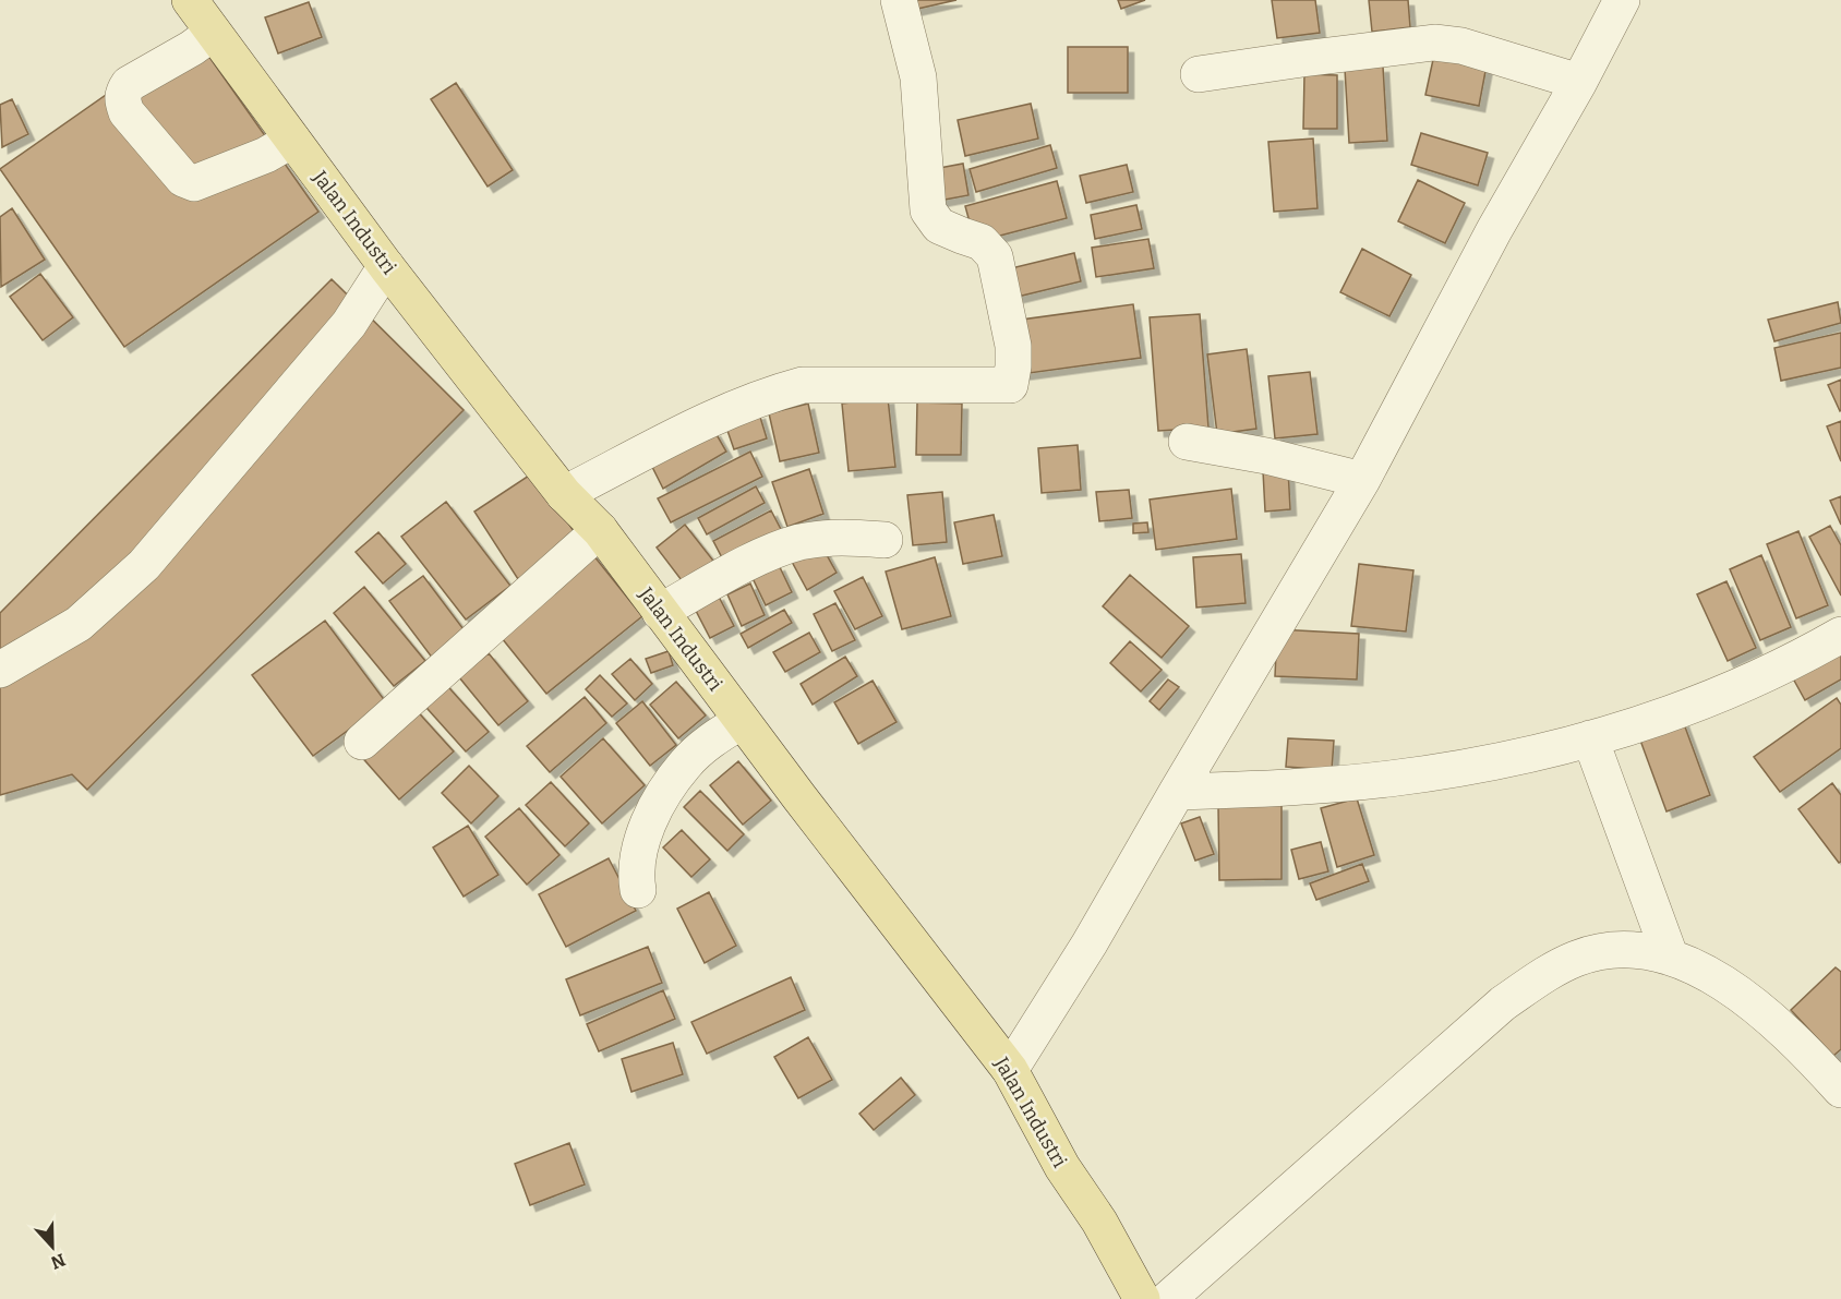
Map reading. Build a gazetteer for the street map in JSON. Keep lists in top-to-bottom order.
{
  "streets": {
    "main road": ["Jalan Industri"]
  },
  "north": "bottom"
}
